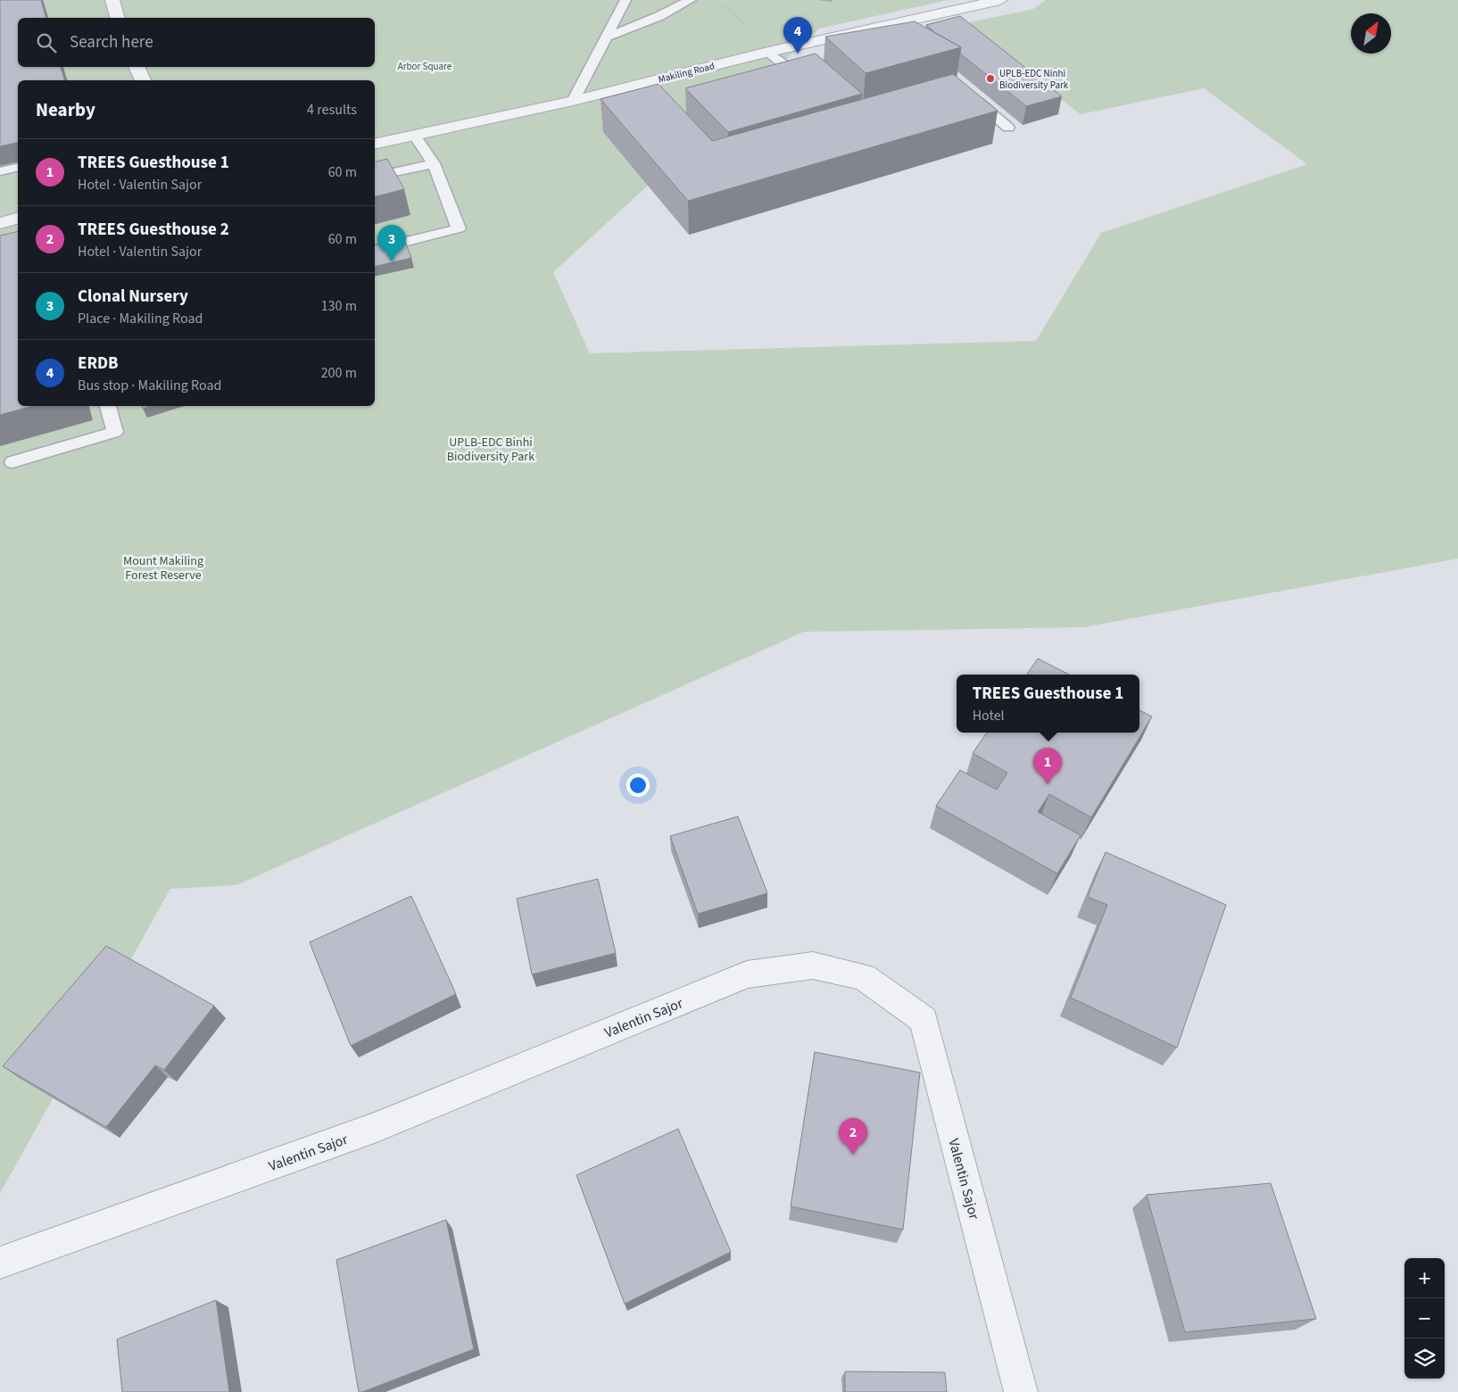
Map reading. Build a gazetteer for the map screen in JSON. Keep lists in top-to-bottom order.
{
  "streets": {
    "street": ["Makiling Road", "Valentin Sajor"]
  },
  "parks": ["Arbor Square", "UPLB-EDC Binhi Biodiversity Park", "Mount Makiling Forest Reserve"],
  "places": ["UPLB-EDC Ninhi Biodiversity Park"],
  "north": "top right",
  "page": {
    "pins": [
      "4",
      "3",
      "1",
      "2"
    ],
    "search": "Search here",
    "heading": ["Nearby", "4 results"],
    "list": [
      {
        "mark": "1",
        "name": "TREES Guesthouse 1",
        "note": "Hotel · Valentin Sajor",
        "value": "60 m"
      },
      {
        "mark": "2",
        "name": "TREES Guesthouse 2",
        "note": "Hotel · Valentin Sajor",
        "value": "60 m"
      },
      {
        "mark": "3",
        "name": "Clonal Nursery",
        "note": "Place · Makiling Road",
        "value": "130 m"
      },
      {
        "mark": "4",
        "name": "ERDB",
        "note": "Bus stop · Makiling Road",
        "value": "200 m"
      }
    ],
    "popup": ["TREES Guesthouse 1", "Hotel"],
    "map_buttons": ["+", "−"]
  }
}
